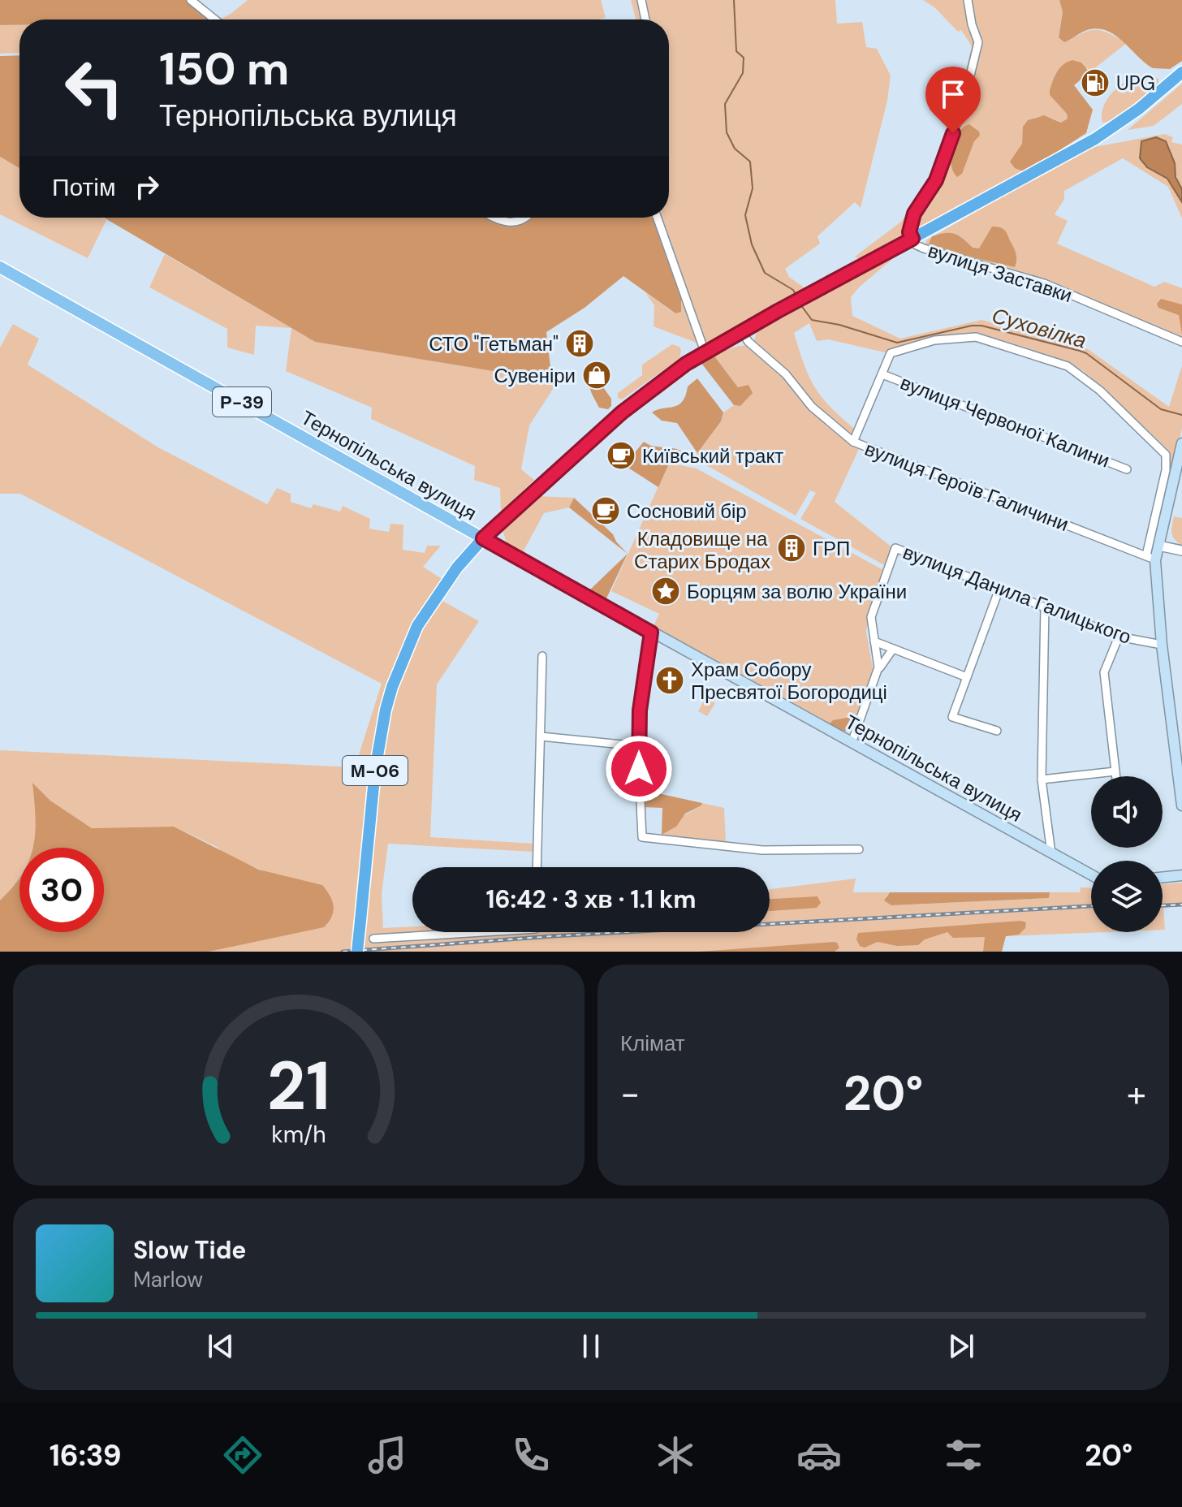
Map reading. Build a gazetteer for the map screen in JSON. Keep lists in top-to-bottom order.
{
  "streets": {
    "highway": ["М-06"],
    "main road": ["Р-39", "Тернопільська вулиця"],
    "street": [
      "вулиця Заставки",
      "вулиця Червоної Калини",
      "вулиця Героїв Галичини",
      "вулиця Данила Галицького"
    ]
  },
  "crossings": [
    ["вулиця Заставки", "М-06"],
    ["Тернопільська вулиця", "М-06"],
    ["вулиця Героїв Галичини", "М-06"]
  ],
  "water": ["Суховілка"],
  "parks": ["Кладовище на Старих Бродах"],
  "places": {
    "fuel station": ["UPG"],
    "building": ["СТО \"Гетьман\"", "ГРП"],
    "shop": ["Сувеніри"],
    "cafe": ["Київський тракт", "Сосновий бір"],
    "place": ["Борцям за волю України"],
    "church": ["Храм Собору Пресвятої Богородиці"]
  },
  "page": {
    "turn": ["150 m", "Тернопільська вулиця"],
    "then": "Потім",
    "limit": "30",
    "trip": "16:42 · 3 хв · 1.1 km",
    "tile": "Клімат",
    "heat": ["−", "20°", "+"],
    "song": ["Slow Tide", "Marlow"],
    "tabs": ["16:39", "20°"],
    "gauge": ["21", "km/h"]
  }
}
